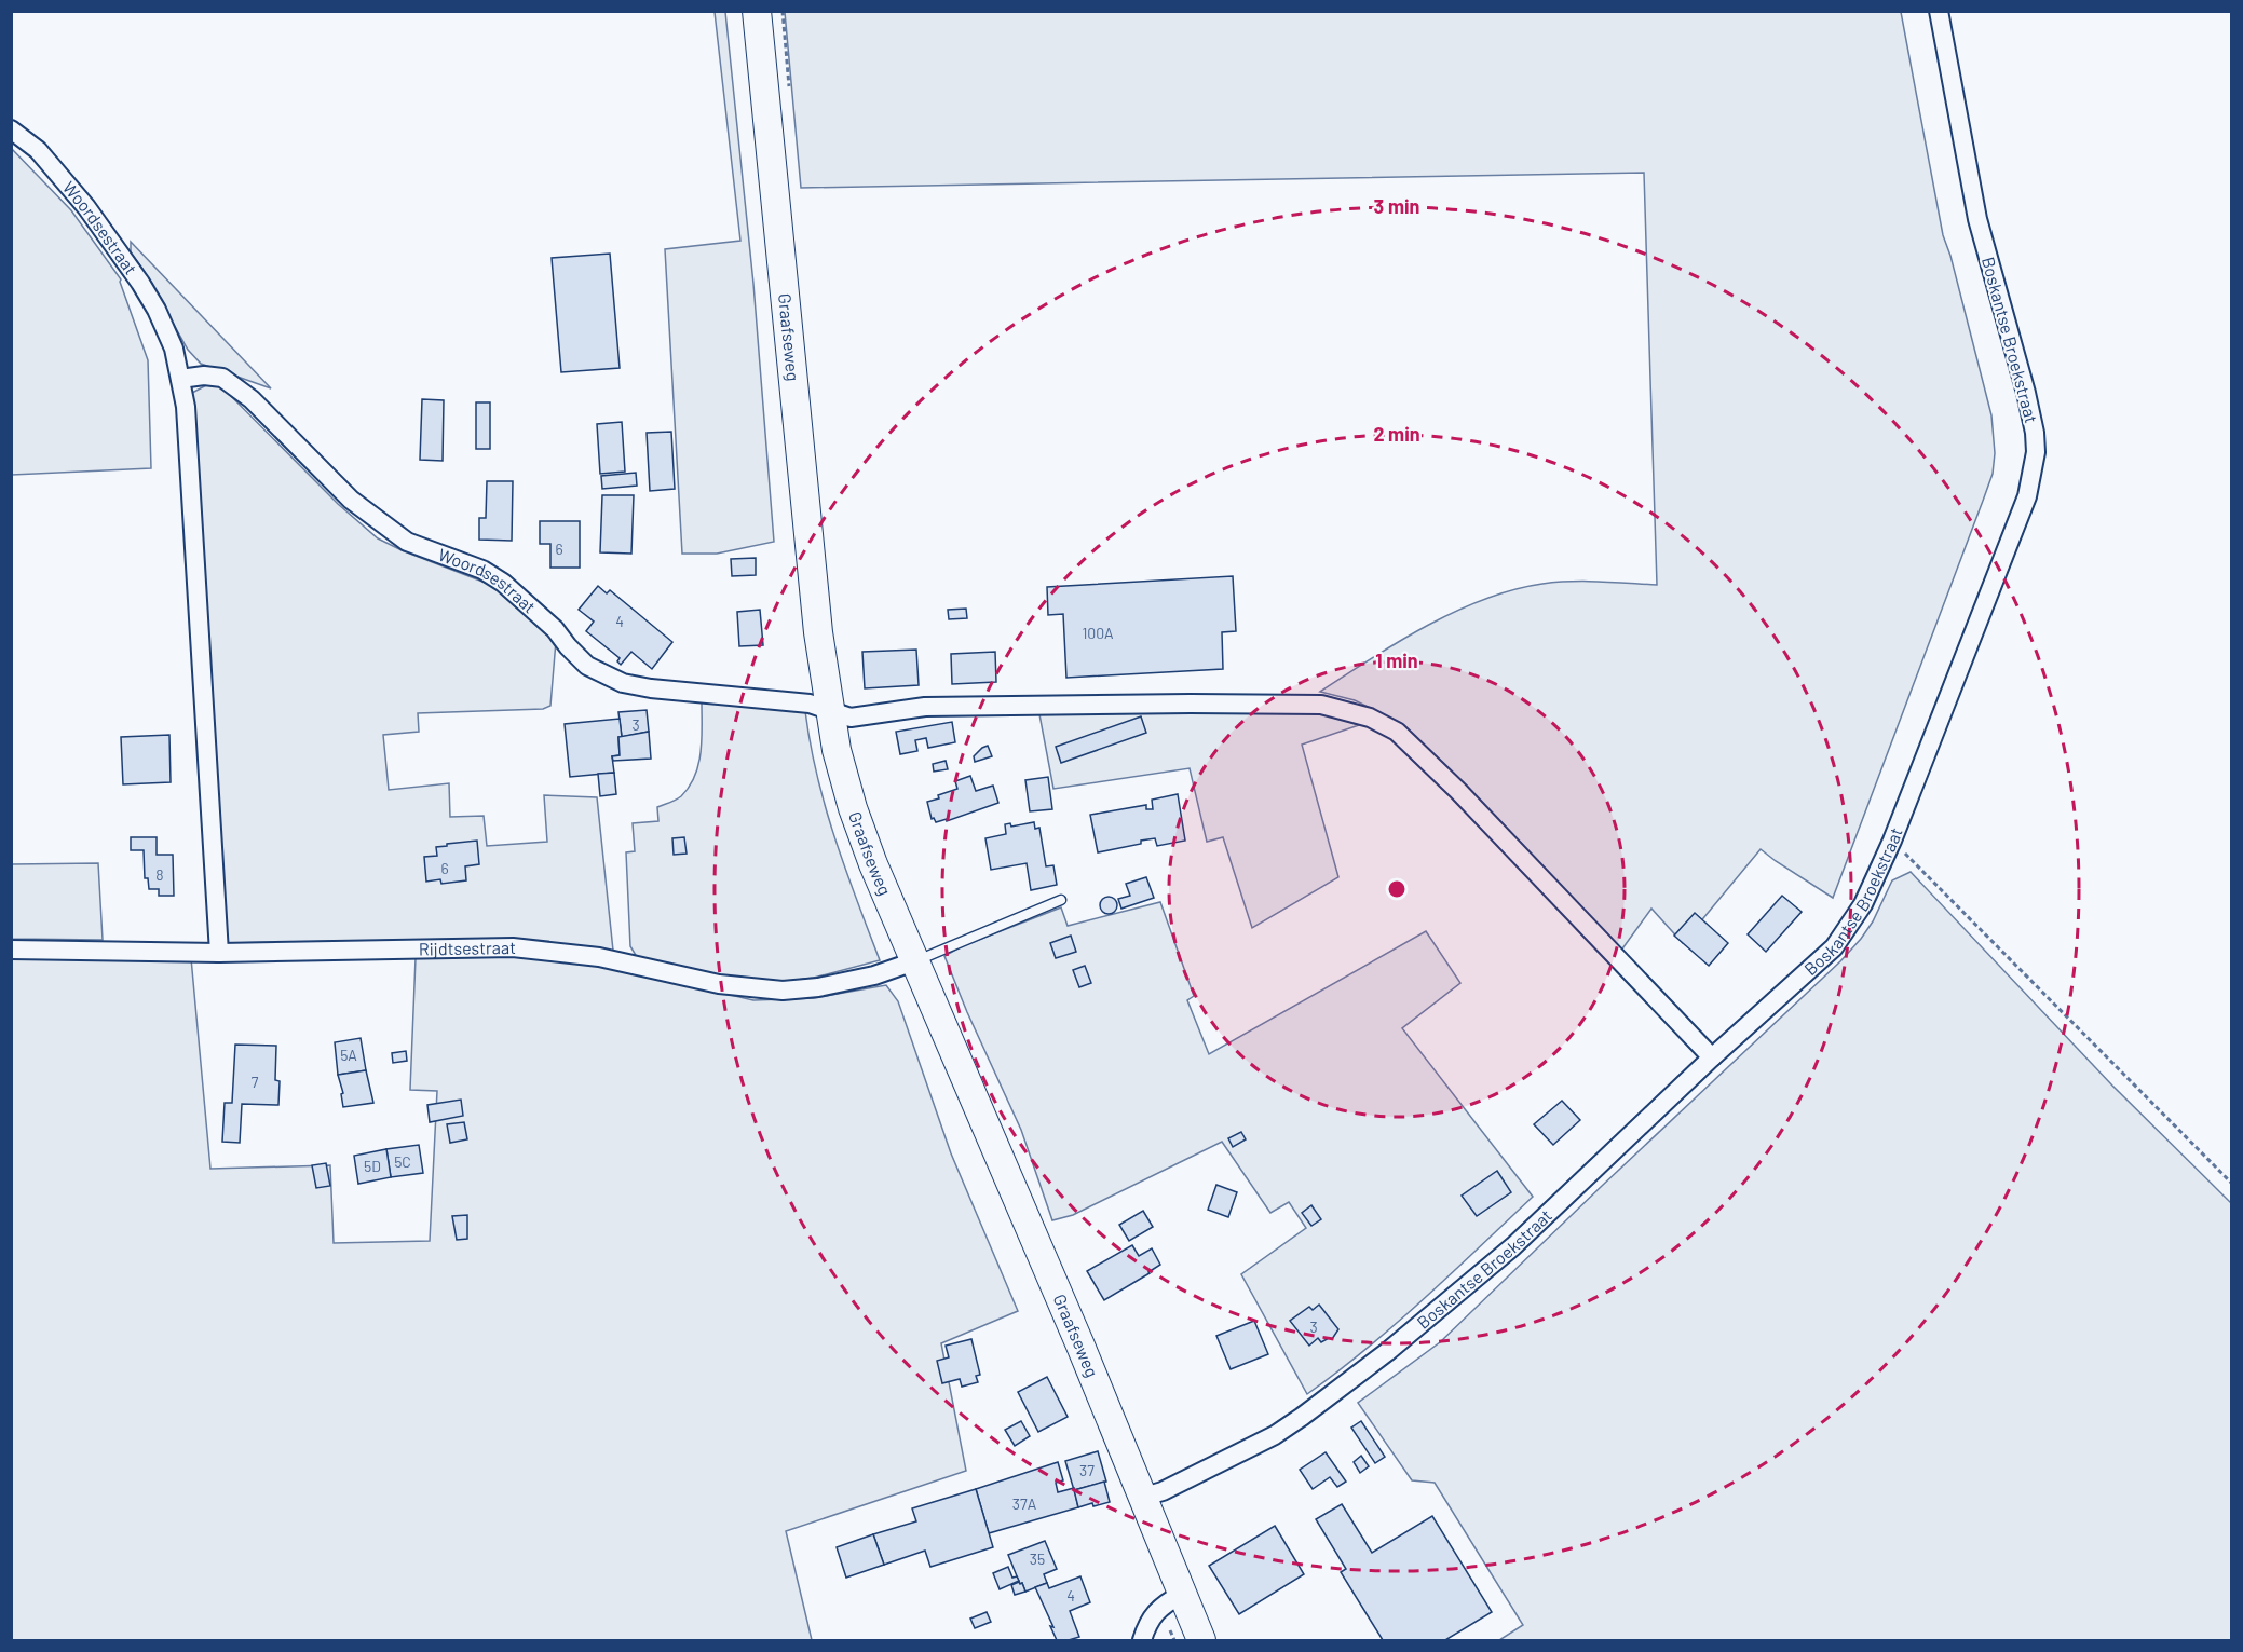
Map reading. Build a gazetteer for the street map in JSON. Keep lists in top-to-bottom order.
{
  "streets": {
    "main road": ["Graafseweg"],
    "street": ["Woordsestraat", "Boskantse Broekstraat", "Rijdtsestraat"]
  },
  "crossings": [
    ["Woordsestraat", "Graafseweg"],
    ["Woordsestraat", "Boskantse Broekstraat"],
    ["Woordsestraat", "Rijdtsestraat"],
    ["Graafseweg", "Boskantse Broekstraat"],
    ["Graafseweg", "Rijdtsestraat"]
  ],
  "house_numbers": [
    "6",
    "4",
    "100A",
    "3",
    "6",
    "8",
    "5A",
    "7",
    "5C",
    "5D",
    "3",
    "37",
    "37A",
    "35",
    "4"
  ],
  "rings": ["3 min", "2 min", "1 min"]
}
